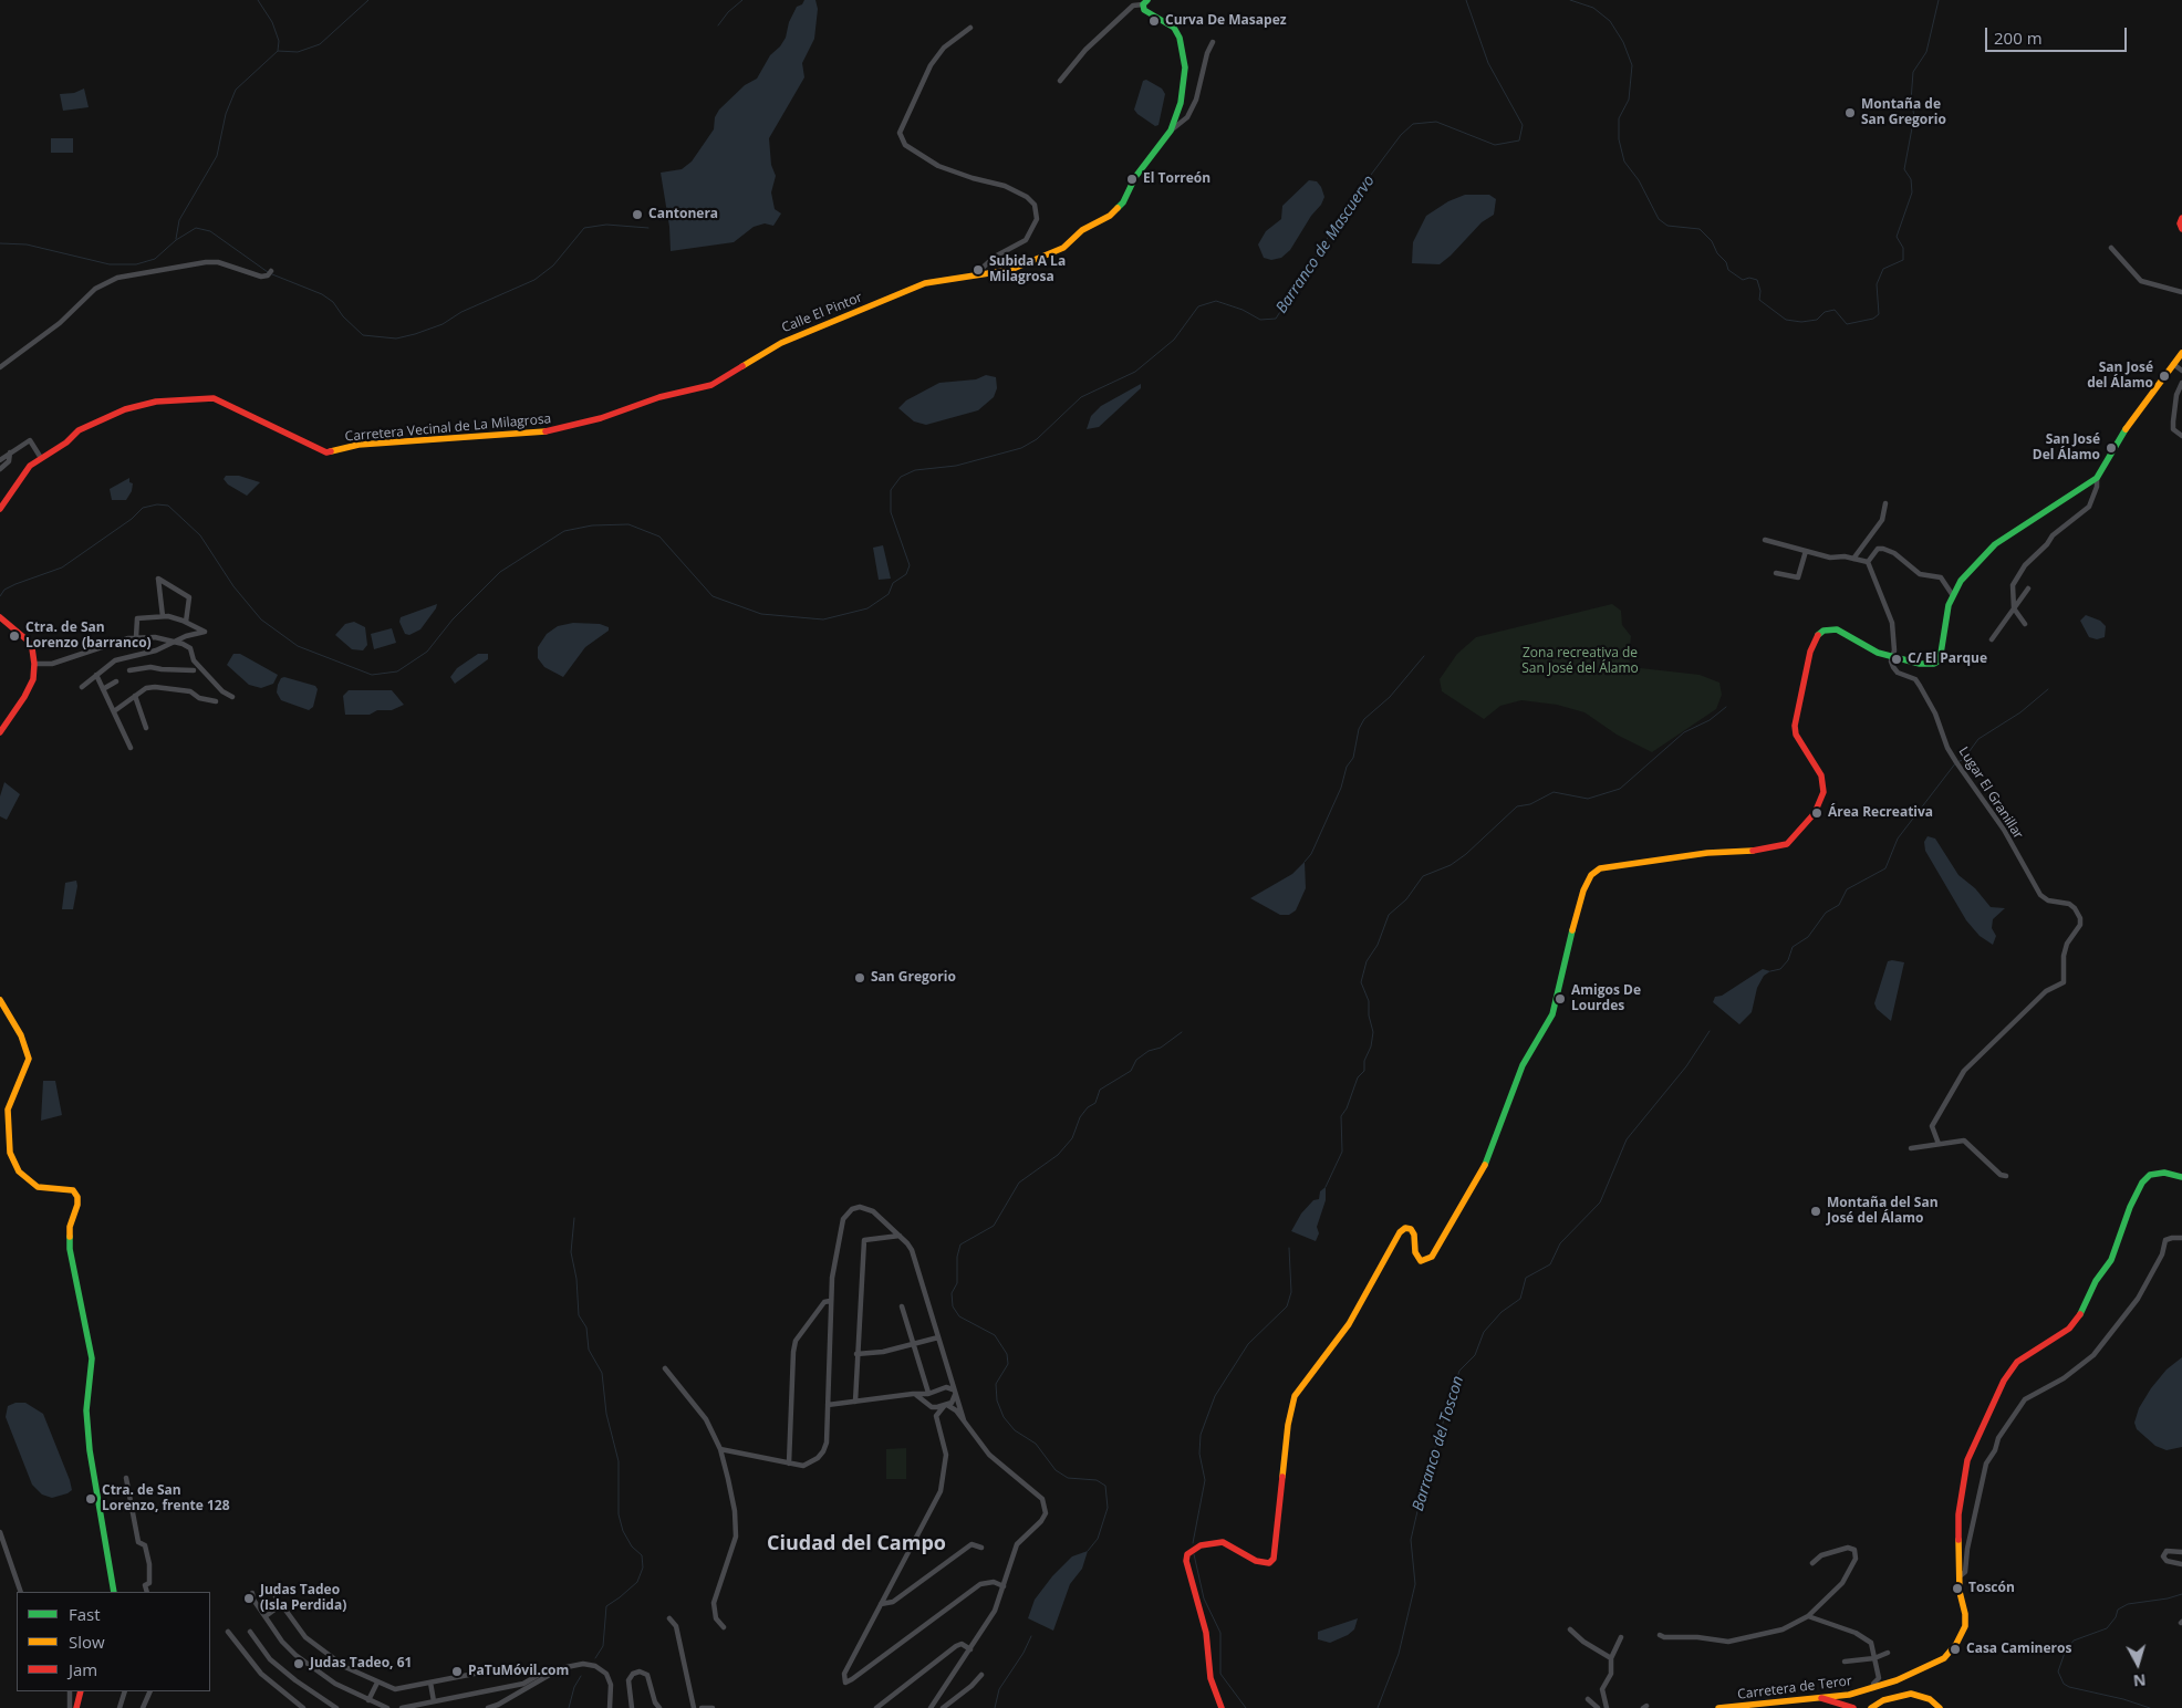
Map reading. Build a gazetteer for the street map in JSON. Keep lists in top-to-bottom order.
{
  "streets": {
    "street": [
      "Calle El Pintor",
      "Carretera Vecinal de La Milagrosa",
      "Lugar El Granillar",
      "Carretera de Teror"
    ]
  },
  "crossings": [
    ["Calle El Pintor", "Carretera Vecinal de La Milagrosa"]
  ],
  "districts": ["Ciudad del Campo"],
  "water": ["Barranco de Mascuervo", "Barranco del Toscon"],
  "parks": ["Zona recreativa de San José del Álamo"],
  "places": [
    "Curva De Masapez",
    "Montaña de San Gregorio",
    "El Torreón",
    "Cantonera",
    "Subida A La Milagrosa",
    "San José del Álamo",
    "San José Del Álamo",
    "Ctra. de San Lorenzo (barranco)",
    "C/ El Parque",
    "Área Recreativa",
    "San Gregorio",
    "Amigos De Lourdes",
    "Montaña del San José del Álamo",
    "Ctra. de San Lorenzo, frente 128",
    "Toscón",
    "Judas Tadeo (Isla Perdida)",
    "Casa Camineros",
    "Judas Tadeo, 61",
    "PaTuMóvil.com"
  ],
  "legend": ["Fast", "Slow", "Jam"],
  "scale_bar": "200 m",
  "north": "bottom"
}
